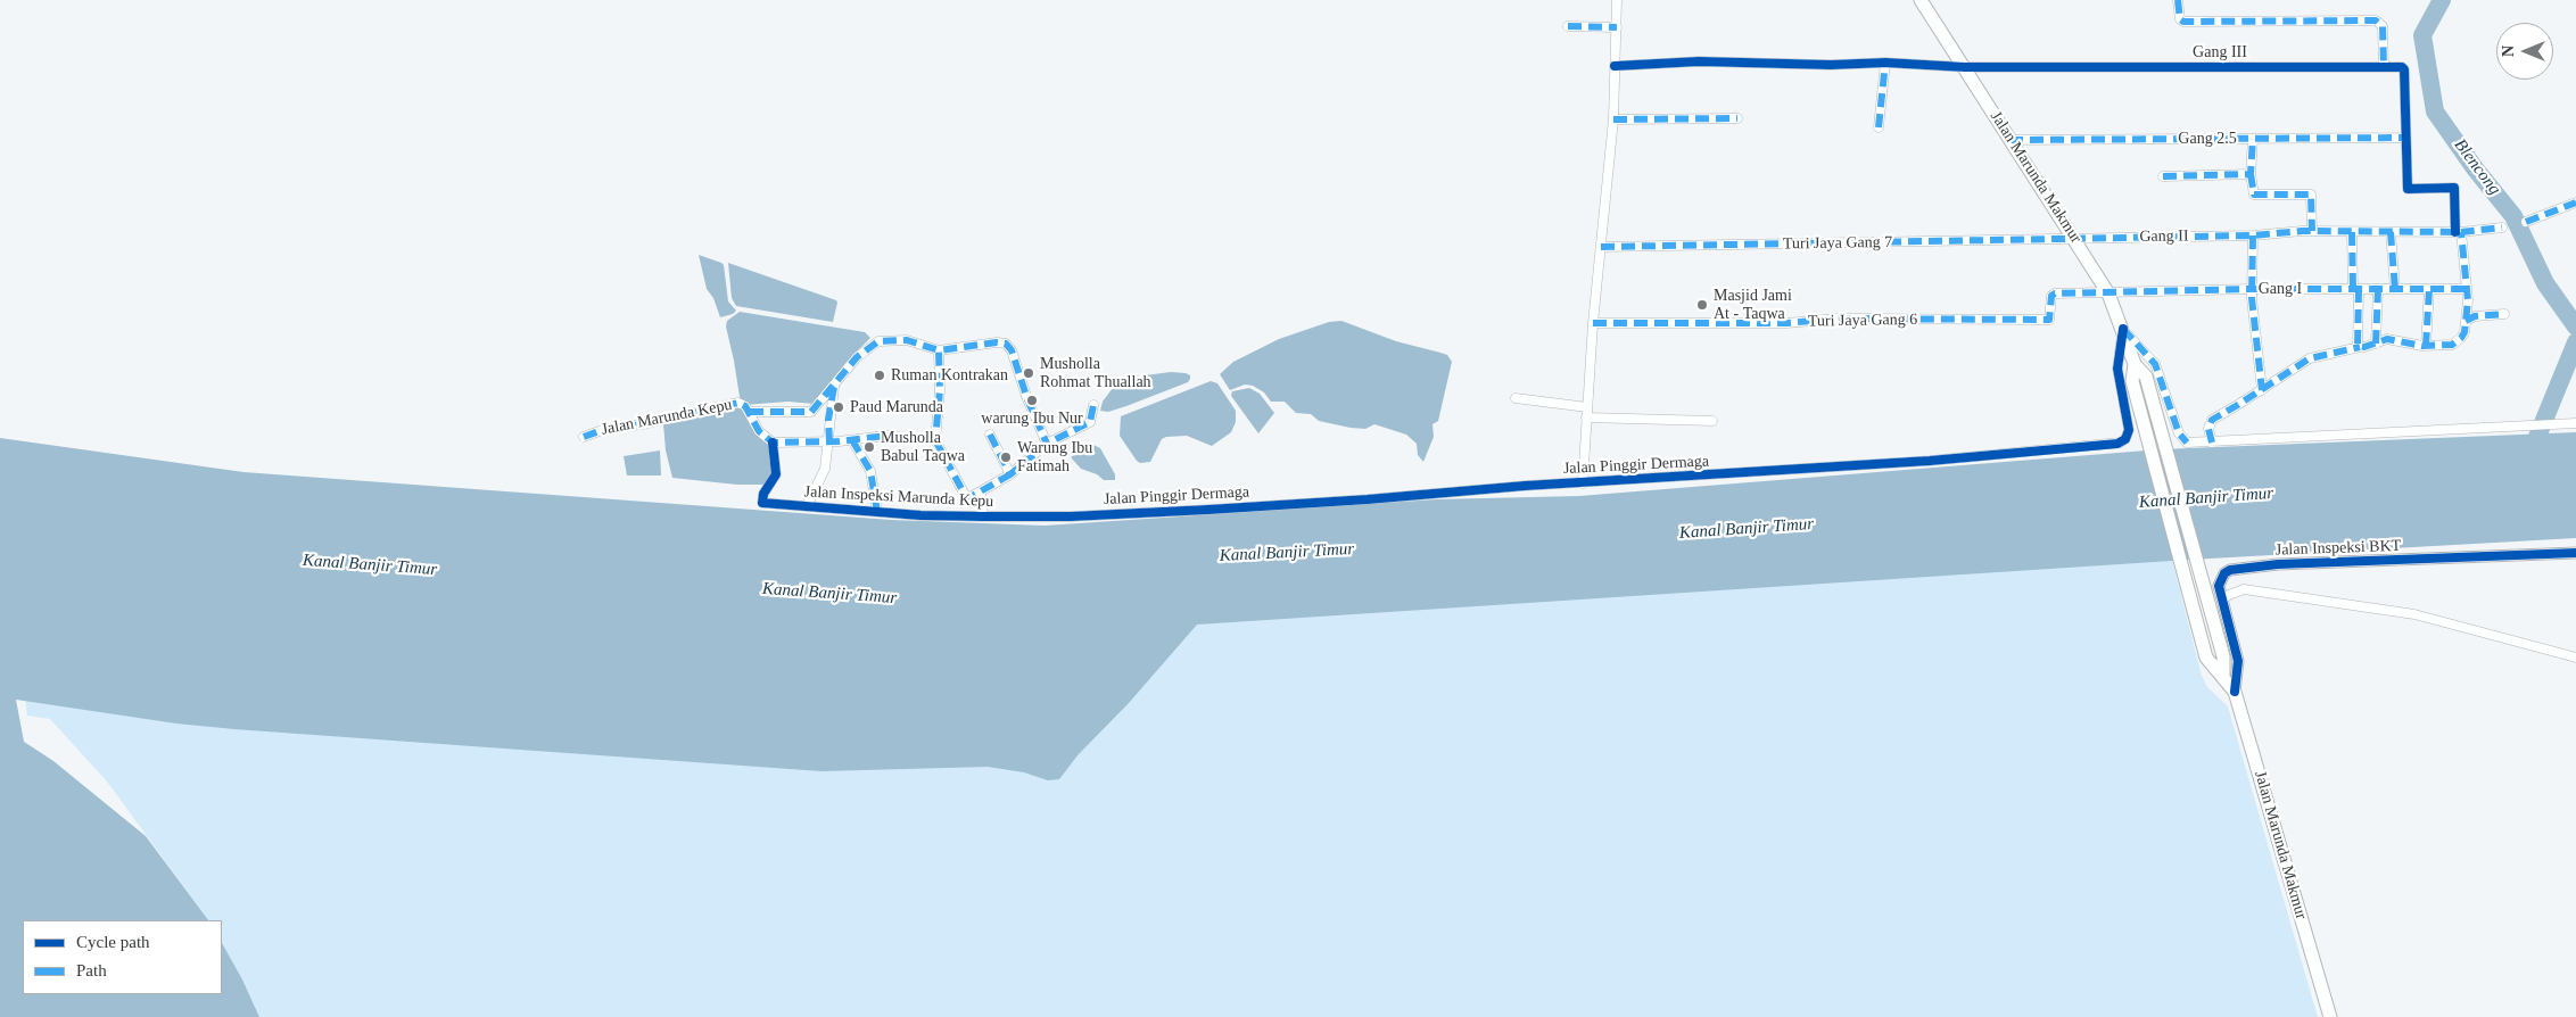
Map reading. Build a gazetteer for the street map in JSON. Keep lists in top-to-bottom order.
{
  "streets": {
    "main road": ["Jalan Marunda Makmur"],
    "street": [
      "Gang III",
      "Gang 2.5",
      "Gang II",
      "Turi Jaya Gang 7",
      "Gang I",
      "Turi Jaya Gang 6",
      "Jalan Marunda Kepu",
      "Jalan Pinggir Dermaga",
      "Jalan Inspeksi Marunda Kepu",
      "Jalan Inspeksi BKT"
    ]
  },
  "crossings": [
    ["Gang III", "Gang 2.5"],
    ["Gang III", "Jalan Marunda Makmur"],
    ["Gang 2.5", "Jalan Marunda Makmur"],
    ["Jalan Marunda Makmur", "Gang II"],
    ["Jalan Marunda Makmur", "Turi Jaya Gang 7"],
    ["Jalan Marunda Makmur", "Gang I"],
    ["Jalan Marunda Makmur", "Turi Jaya Gang 6"],
    ["Jalan Marunda Makmur", "Jalan Pinggir Dermaga"],
    ["Jalan Marunda Makmur", "Jalan Inspeksi BKT"],
    ["Gang II", "Turi Jaya Gang 7"],
    ["Gang I", "Turi Jaya Gang 6"],
    ["Jalan Marunda Kepu", "Jalan Inspeksi Marunda Kepu"],
    ["Jalan Pinggir Dermaga", "Jalan Inspeksi Marunda Kepu"]
  ],
  "water": ["Blencong", "Kanal Banjir Timur"],
  "places": [
    "Masjid Jami At - Taqwa",
    "Musholla Rohmat Thuallah",
    "Ruman Kontrakan",
    "warung Ibu Nur",
    "Paud Marunda",
    "Musholla Babul Taqwa",
    "Warung Ibu Fatimah"
  ],
  "legend": ["Cycle path", "Path"],
  "north": "left"
}
